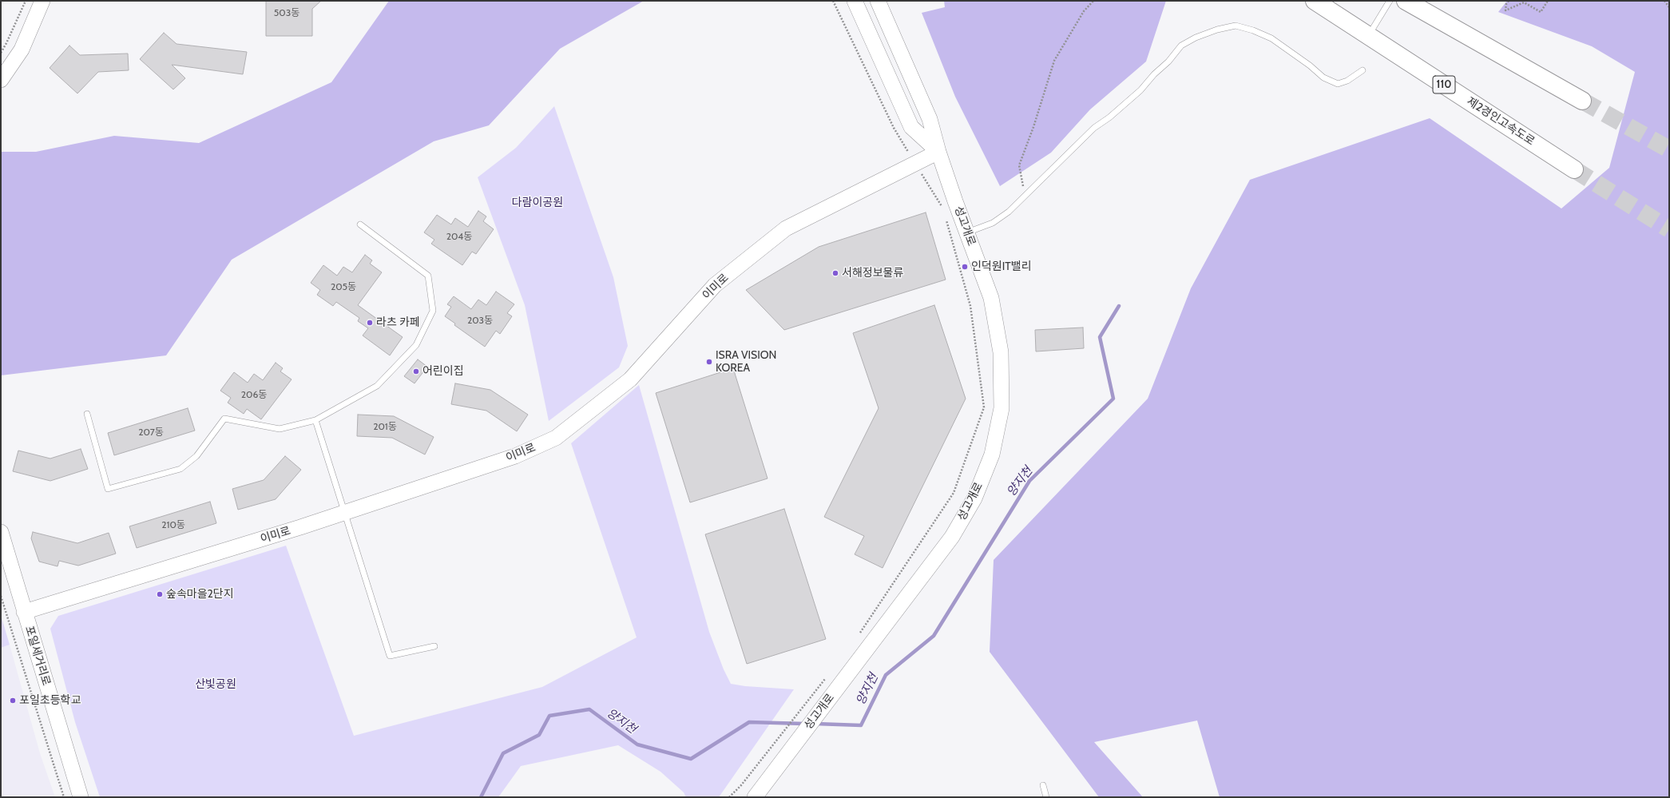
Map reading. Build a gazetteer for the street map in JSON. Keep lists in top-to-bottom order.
{
  "streets": {
    "highway": ["110", "제2경인고속도로"],
    "street": ["성고개로", "이미로", "포일세거리로"]
  },
  "crossings": [
    ["성고개로", "이미로"],
    ["이미로", "포일세거리로"]
  ],
  "water": ["양지천"],
  "parks": ["다람이공원", "산빛공원"],
  "places": [
    "인덕원IT밸리",
    "서해정보물류",
    "라츠 카페",
    "ISRA VISION KOREA",
    "어린이집",
    "숲속마을2단지",
    "포일초등학교"
  ],
  "house_numbers": [
    "503동",
    "204동",
    "205동",
    "203동",
    "206동",
    "201동",
    "207동",
    "210동"
  ]
}
